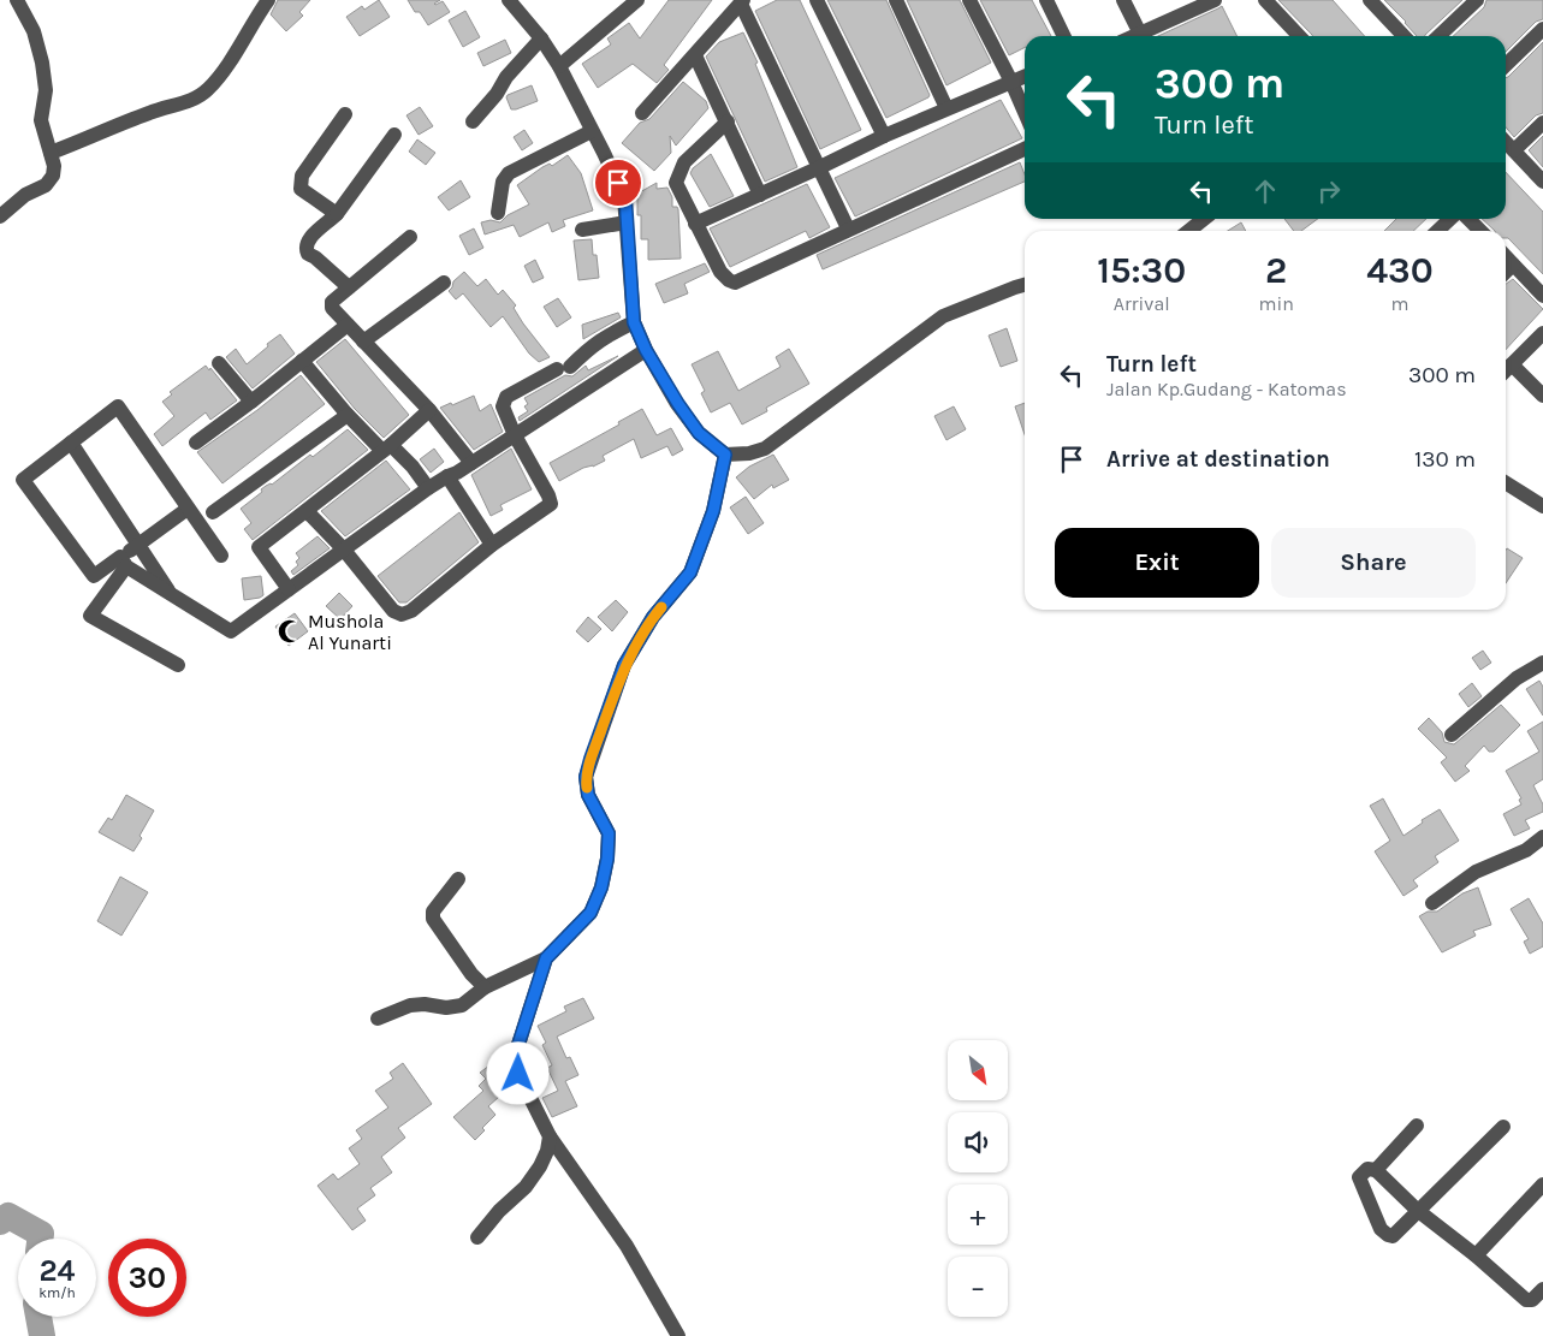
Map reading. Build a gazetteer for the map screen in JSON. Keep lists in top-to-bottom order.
{
  "places": {
    "mosque": ["Mushola Al Yunarti"]
  },
  "north": "bottom right",
  "page": {
    "turn": ["300 m", "Turn left"],
    "eta": [
      "15:30",
      "Arrival",
      "2",
      "min",
      "430",
      "m"
    ],
    "list": [
      {
        "name": "Turn left",
        "note": "Jalan Kp.Gudang - Katomas",
        "value": "300 m"
      },
      {
        "name": "Arrive at destination",
        "value": "130 m"
      }
    ],
    "buttons": ["Exit", "Share"],
    "map_buttons": ["+", "−"],
    "speed": "24 km/h",
    "limit": "30"
  }
}
